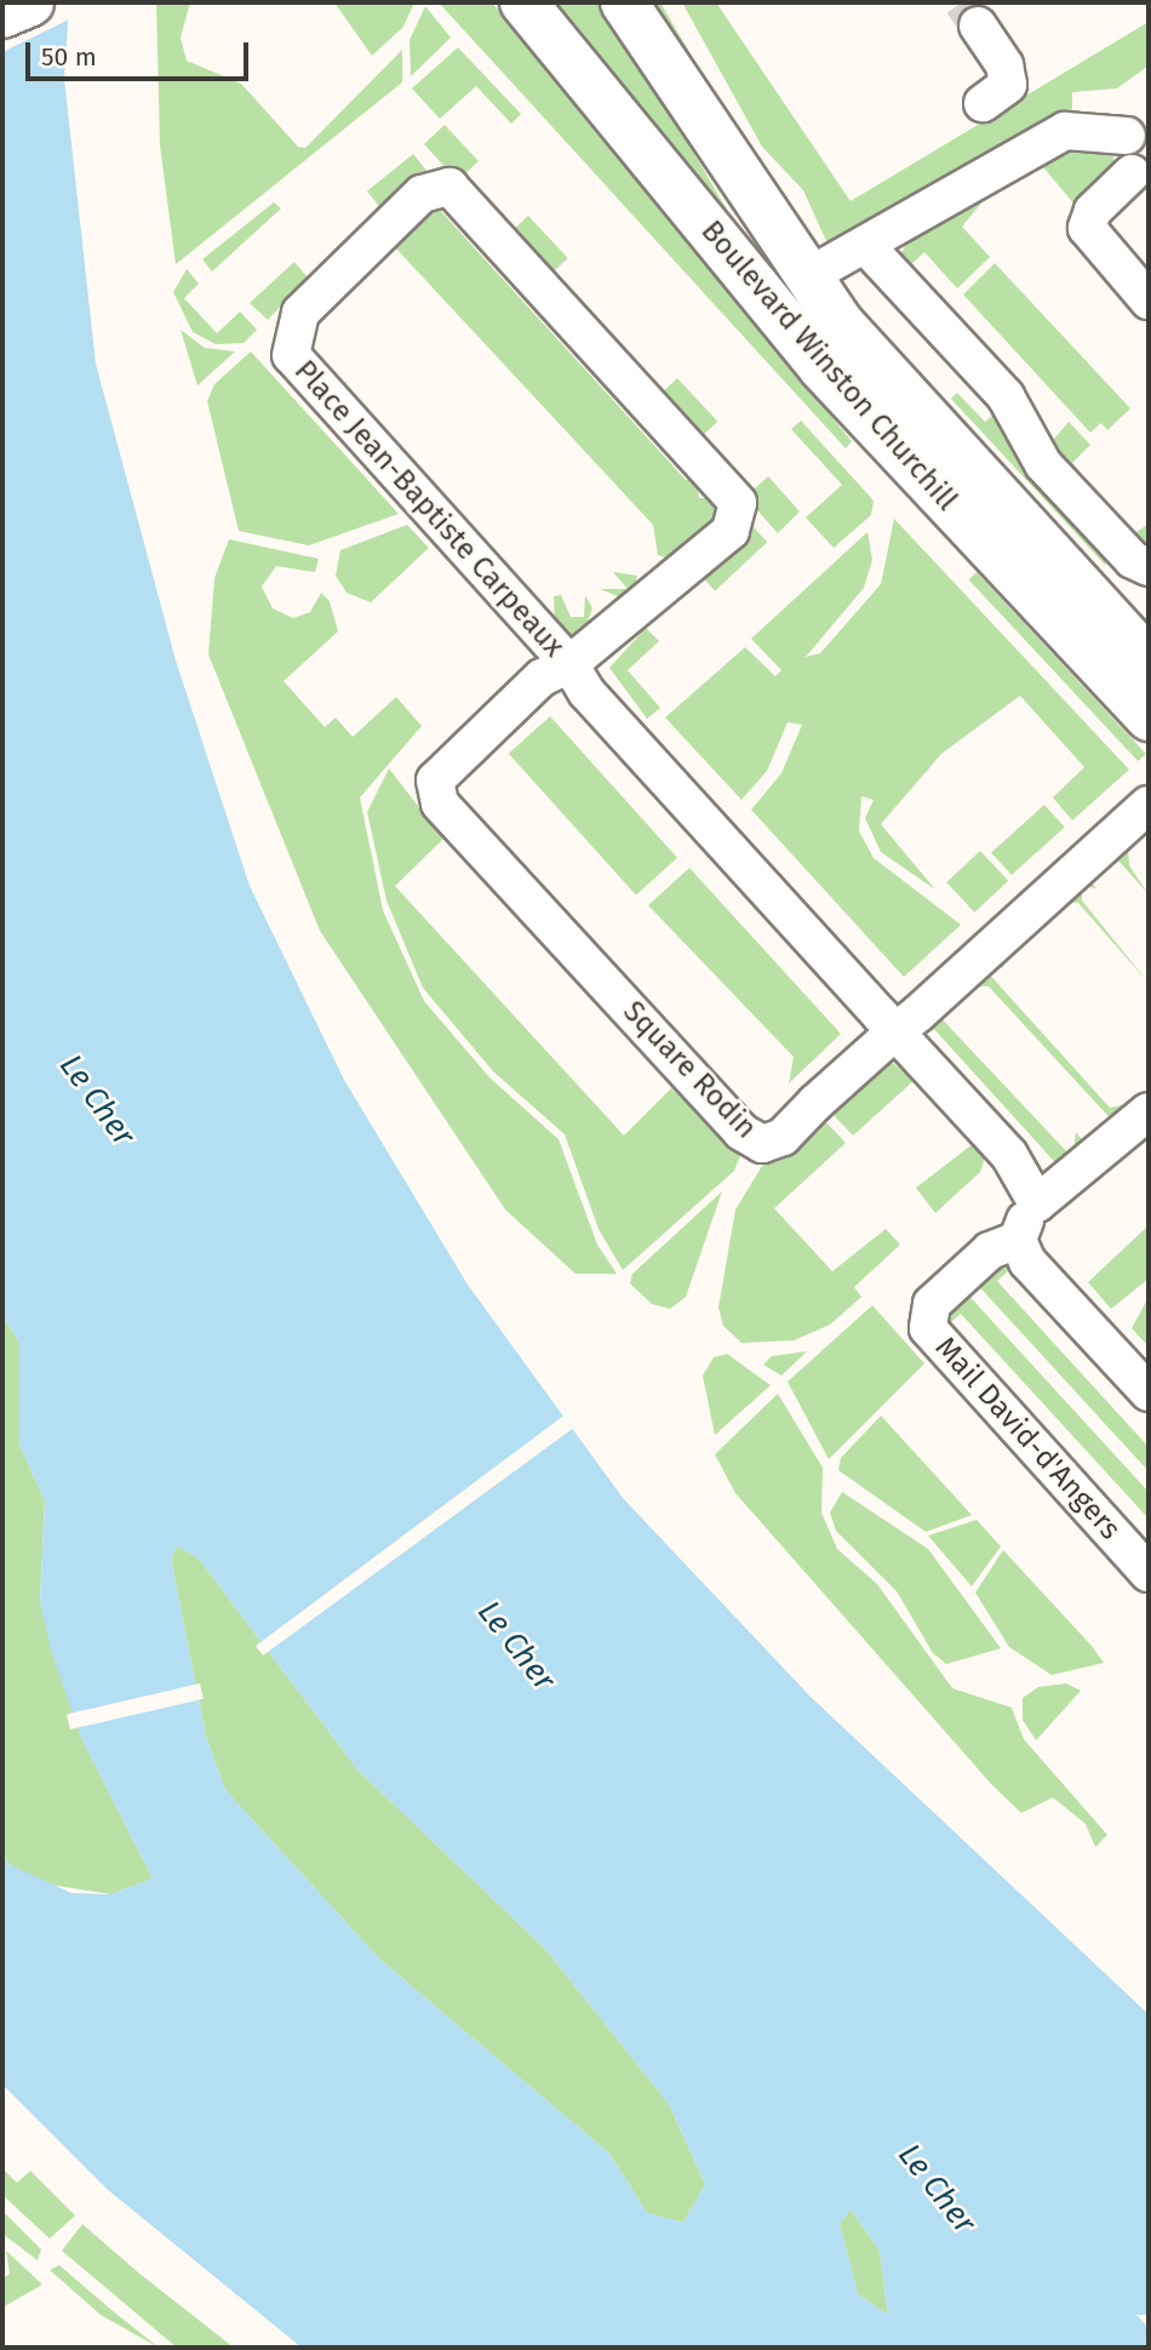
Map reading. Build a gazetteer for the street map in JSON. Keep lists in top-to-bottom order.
{
  "streets": {
    "main road": ["Boulevard Winston Churchill"],
    "street": ["Place Jean-Baptiste Carpeaux", "Square Rodin", "Mail David-d'Angers"]
  },
  "crossings": [
    ["Place Jean-Baptiste Carpeaux", "Square Rodin"]
  ],
  "water": ["Le Cher"],
  "scale_bar": "50 m"
}
